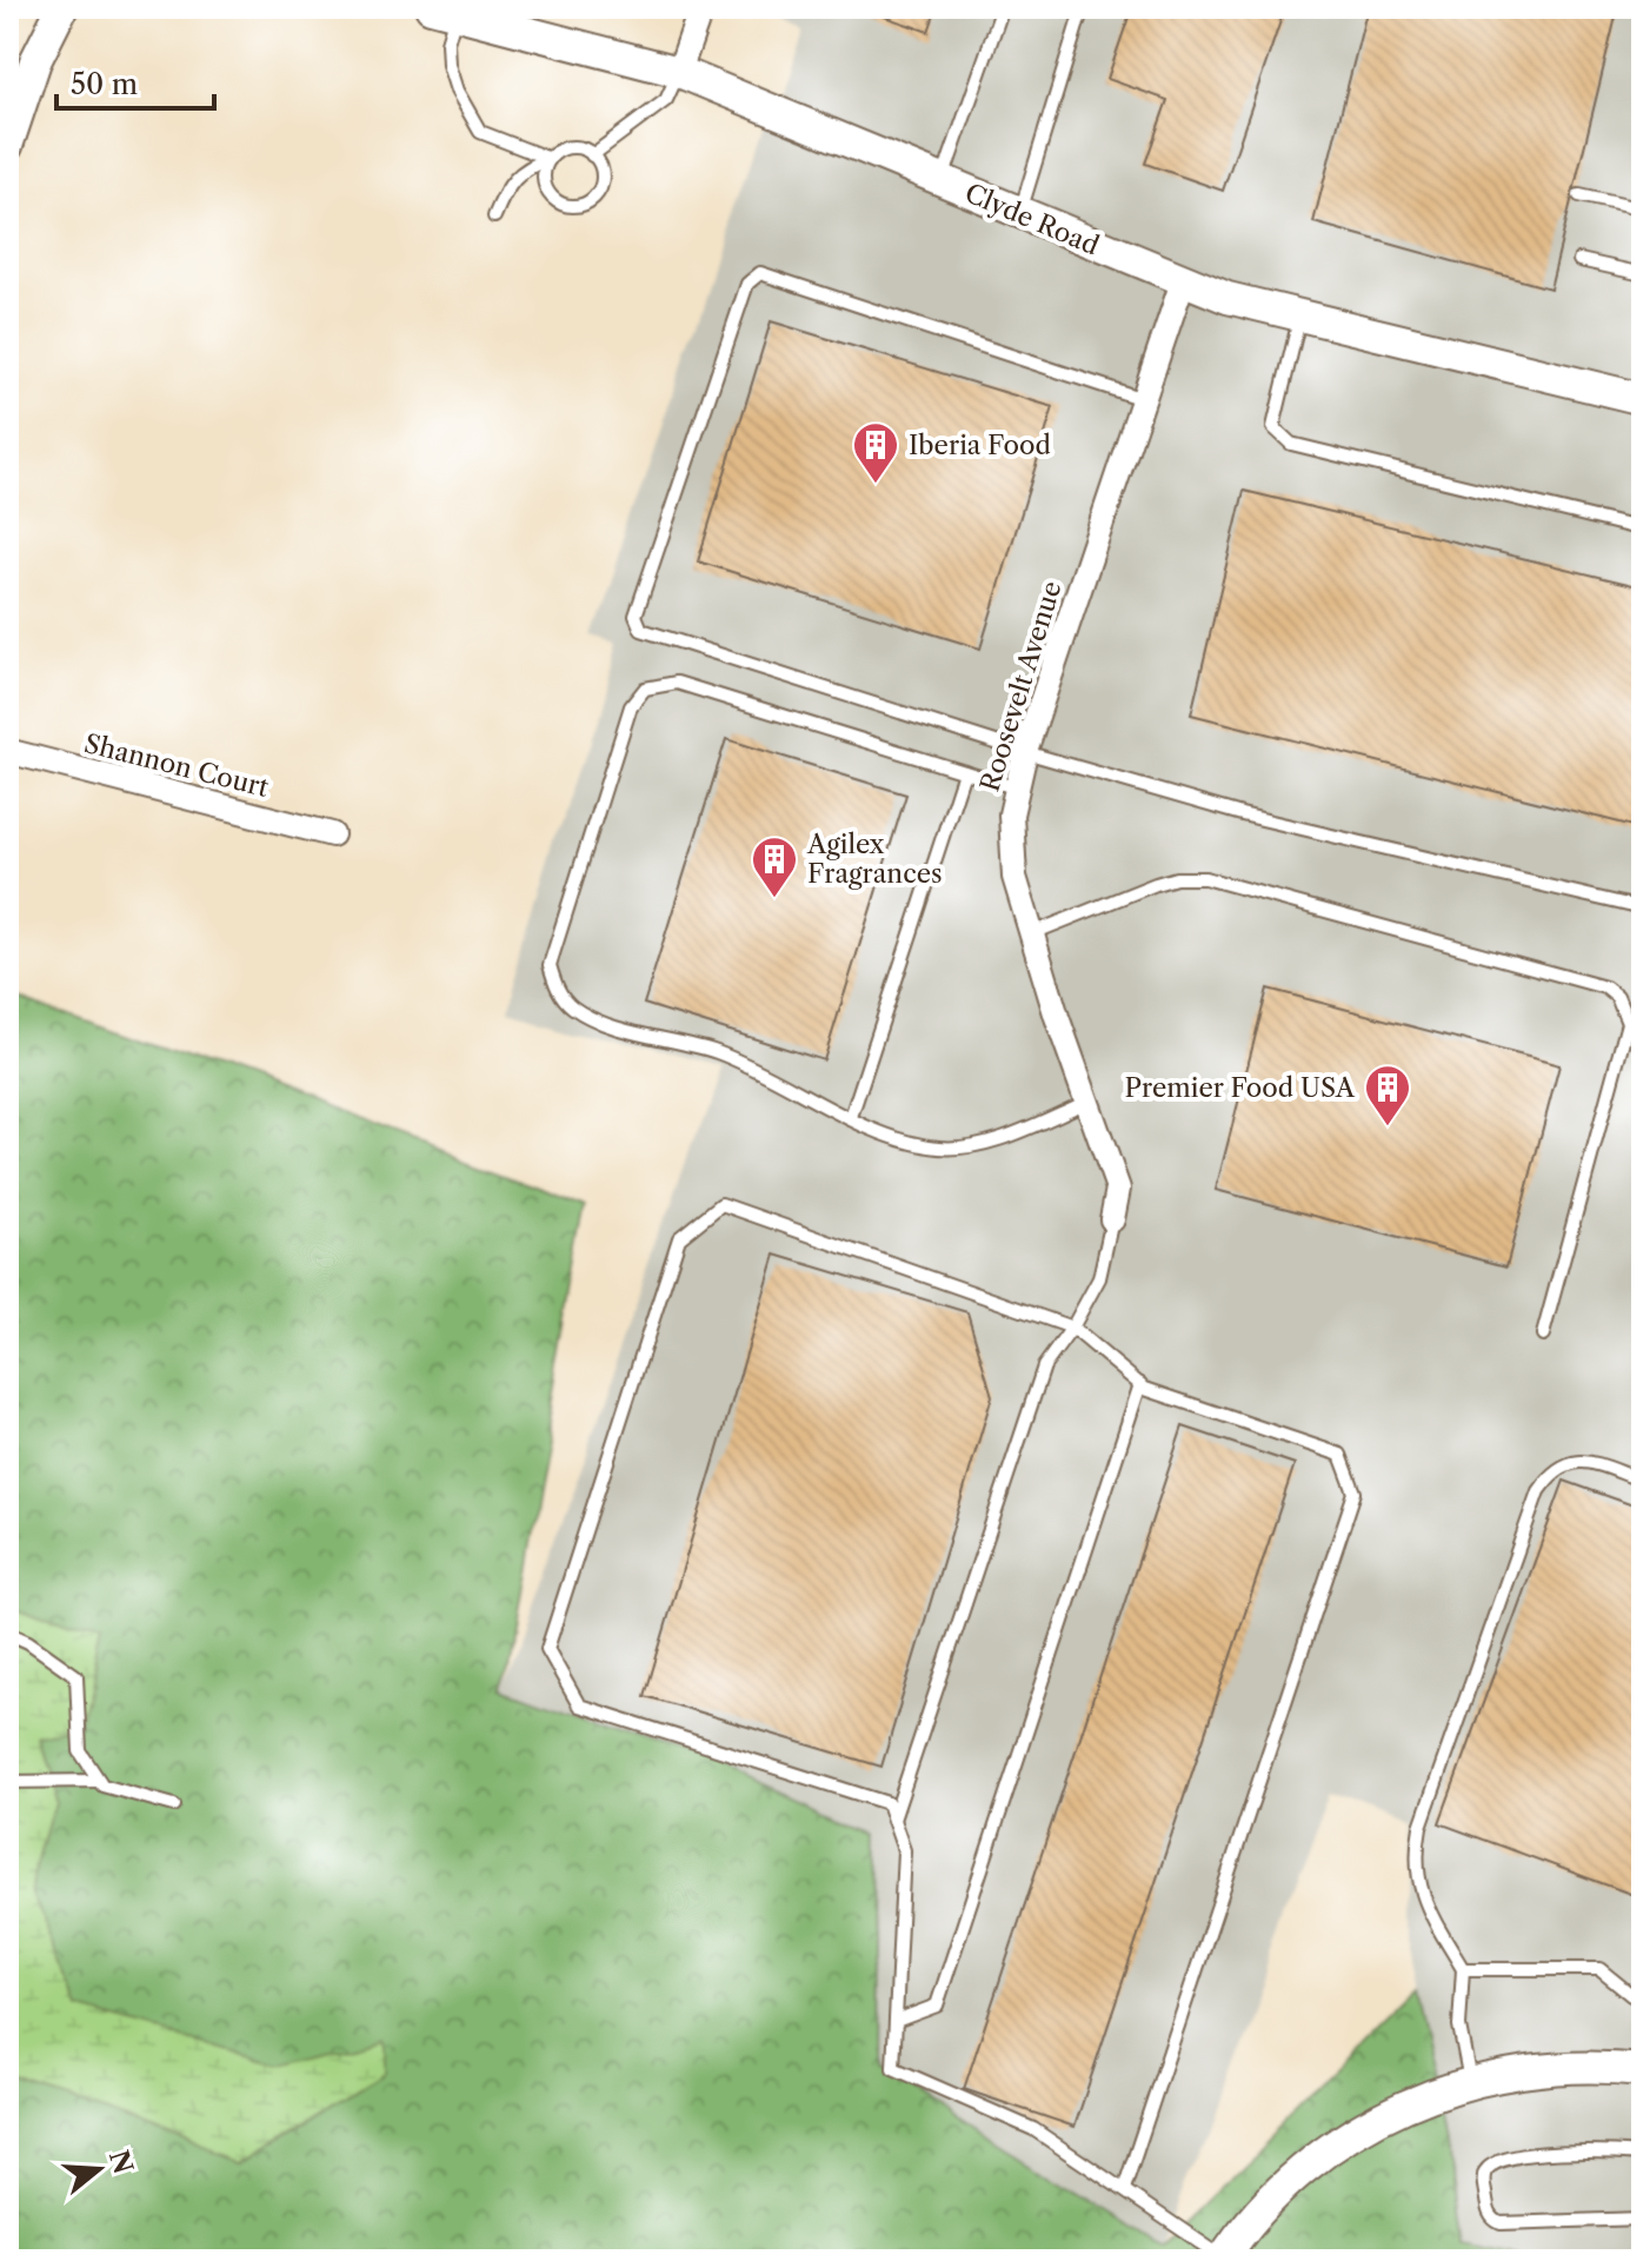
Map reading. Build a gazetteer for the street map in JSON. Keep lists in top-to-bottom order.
{
  "streets": {
    "street": ["Clyde Road", "Roosevelt Avenue", "Shannon Court"]
  },
  "crossings": [
    ["Clyde Road", "Roosevelt Avenue"]
  ],
  "places": {
    "building": ["Iberia Food", "Agilex Fragrances", "Premier Food USA"]
  },
  "scale_bar": "50 m",
  "north": "right"
}
